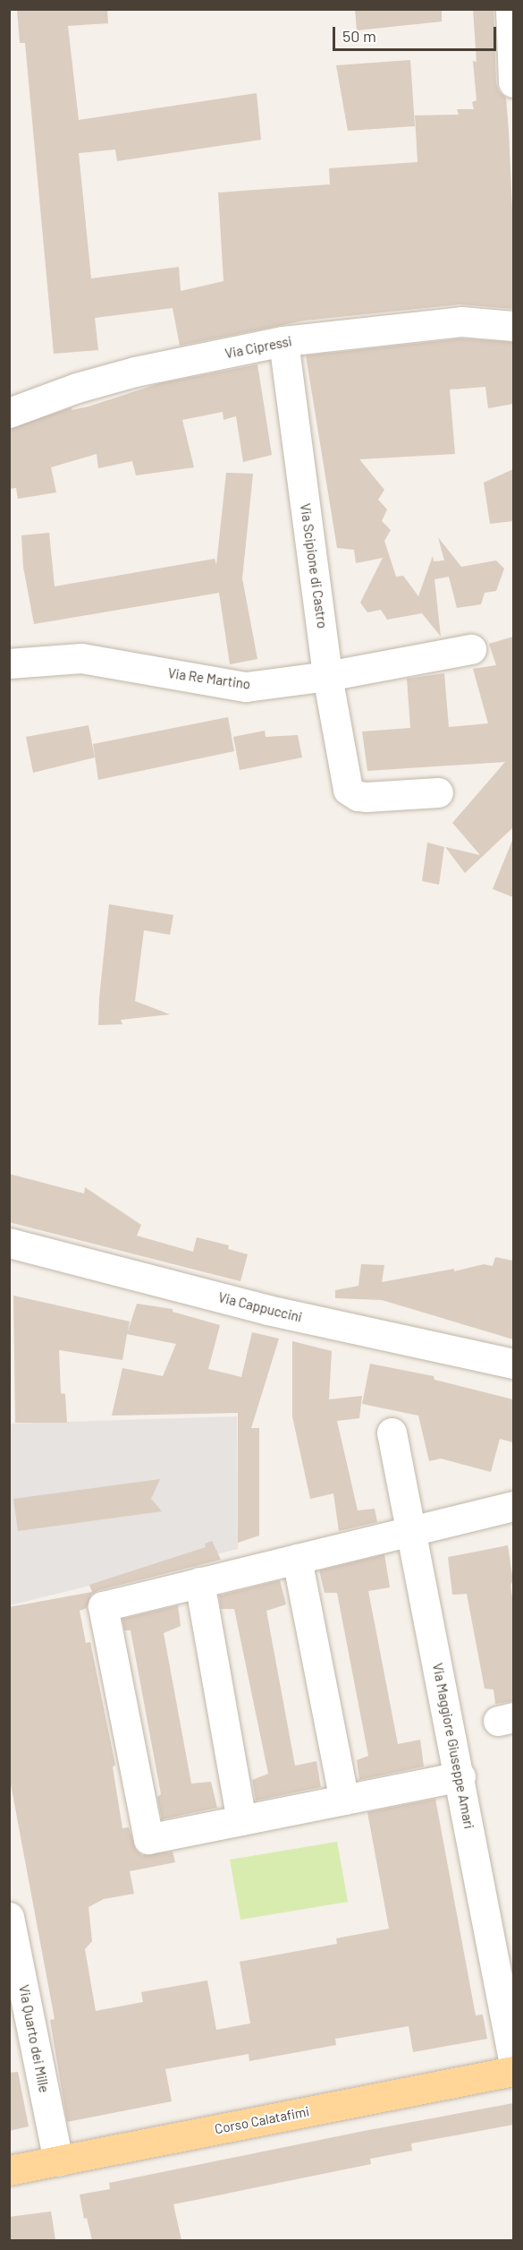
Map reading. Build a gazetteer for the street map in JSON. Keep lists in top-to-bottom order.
{
  "streets": {
    "main road": ["Corso Calatafimi"],
    "street": [
      "Via Cipressi",
      "Via Scipione di Castro",
      "Via Re Martino",
      "Via Cappuccini",
      "Via Maggiore Giuseppe Amari",
      "Via Quarto dei Mille"
    ]
  },
  "crossings": [
    ["Via Cipressi", "Via Scipione di Castro"],
    ["Via Scipione di Castro", "Via Re Martino"],
    ["Via Quarto dei Mille", "Corso Calatafimi"]
  ],
  "scale_bar": "50 m"
}
